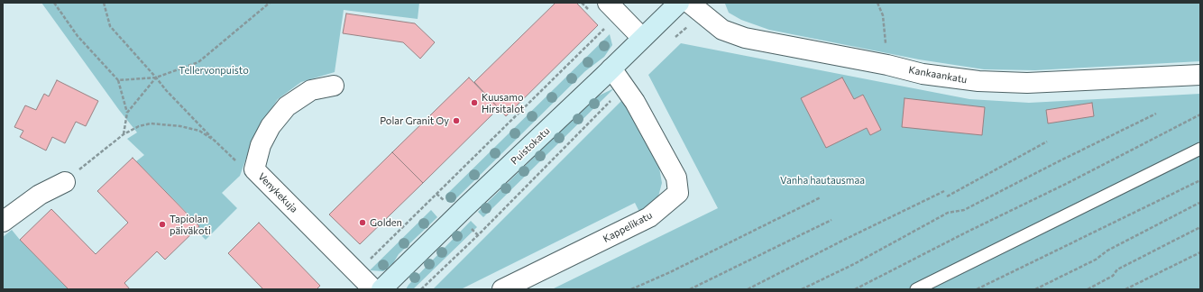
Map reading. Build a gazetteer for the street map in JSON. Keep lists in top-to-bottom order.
{
  "streets": {
    "main road": ["Puistokatu"],
    "street": ["Kankaankatu", "Venykekuja", "Kappelikatu"]
  },
  "crossings": [
    ["Puistokatu", "Kappelikatu"]
  ],
  "parks": ["Tellervonpuisto", "Vanha hautausmaa"],
  "places": [
    "Kuusamo Hirsitalot",
    "Polar Granit Oy",
    "Golden",
    "Tapiolan päiväkoti"
  ]
}
